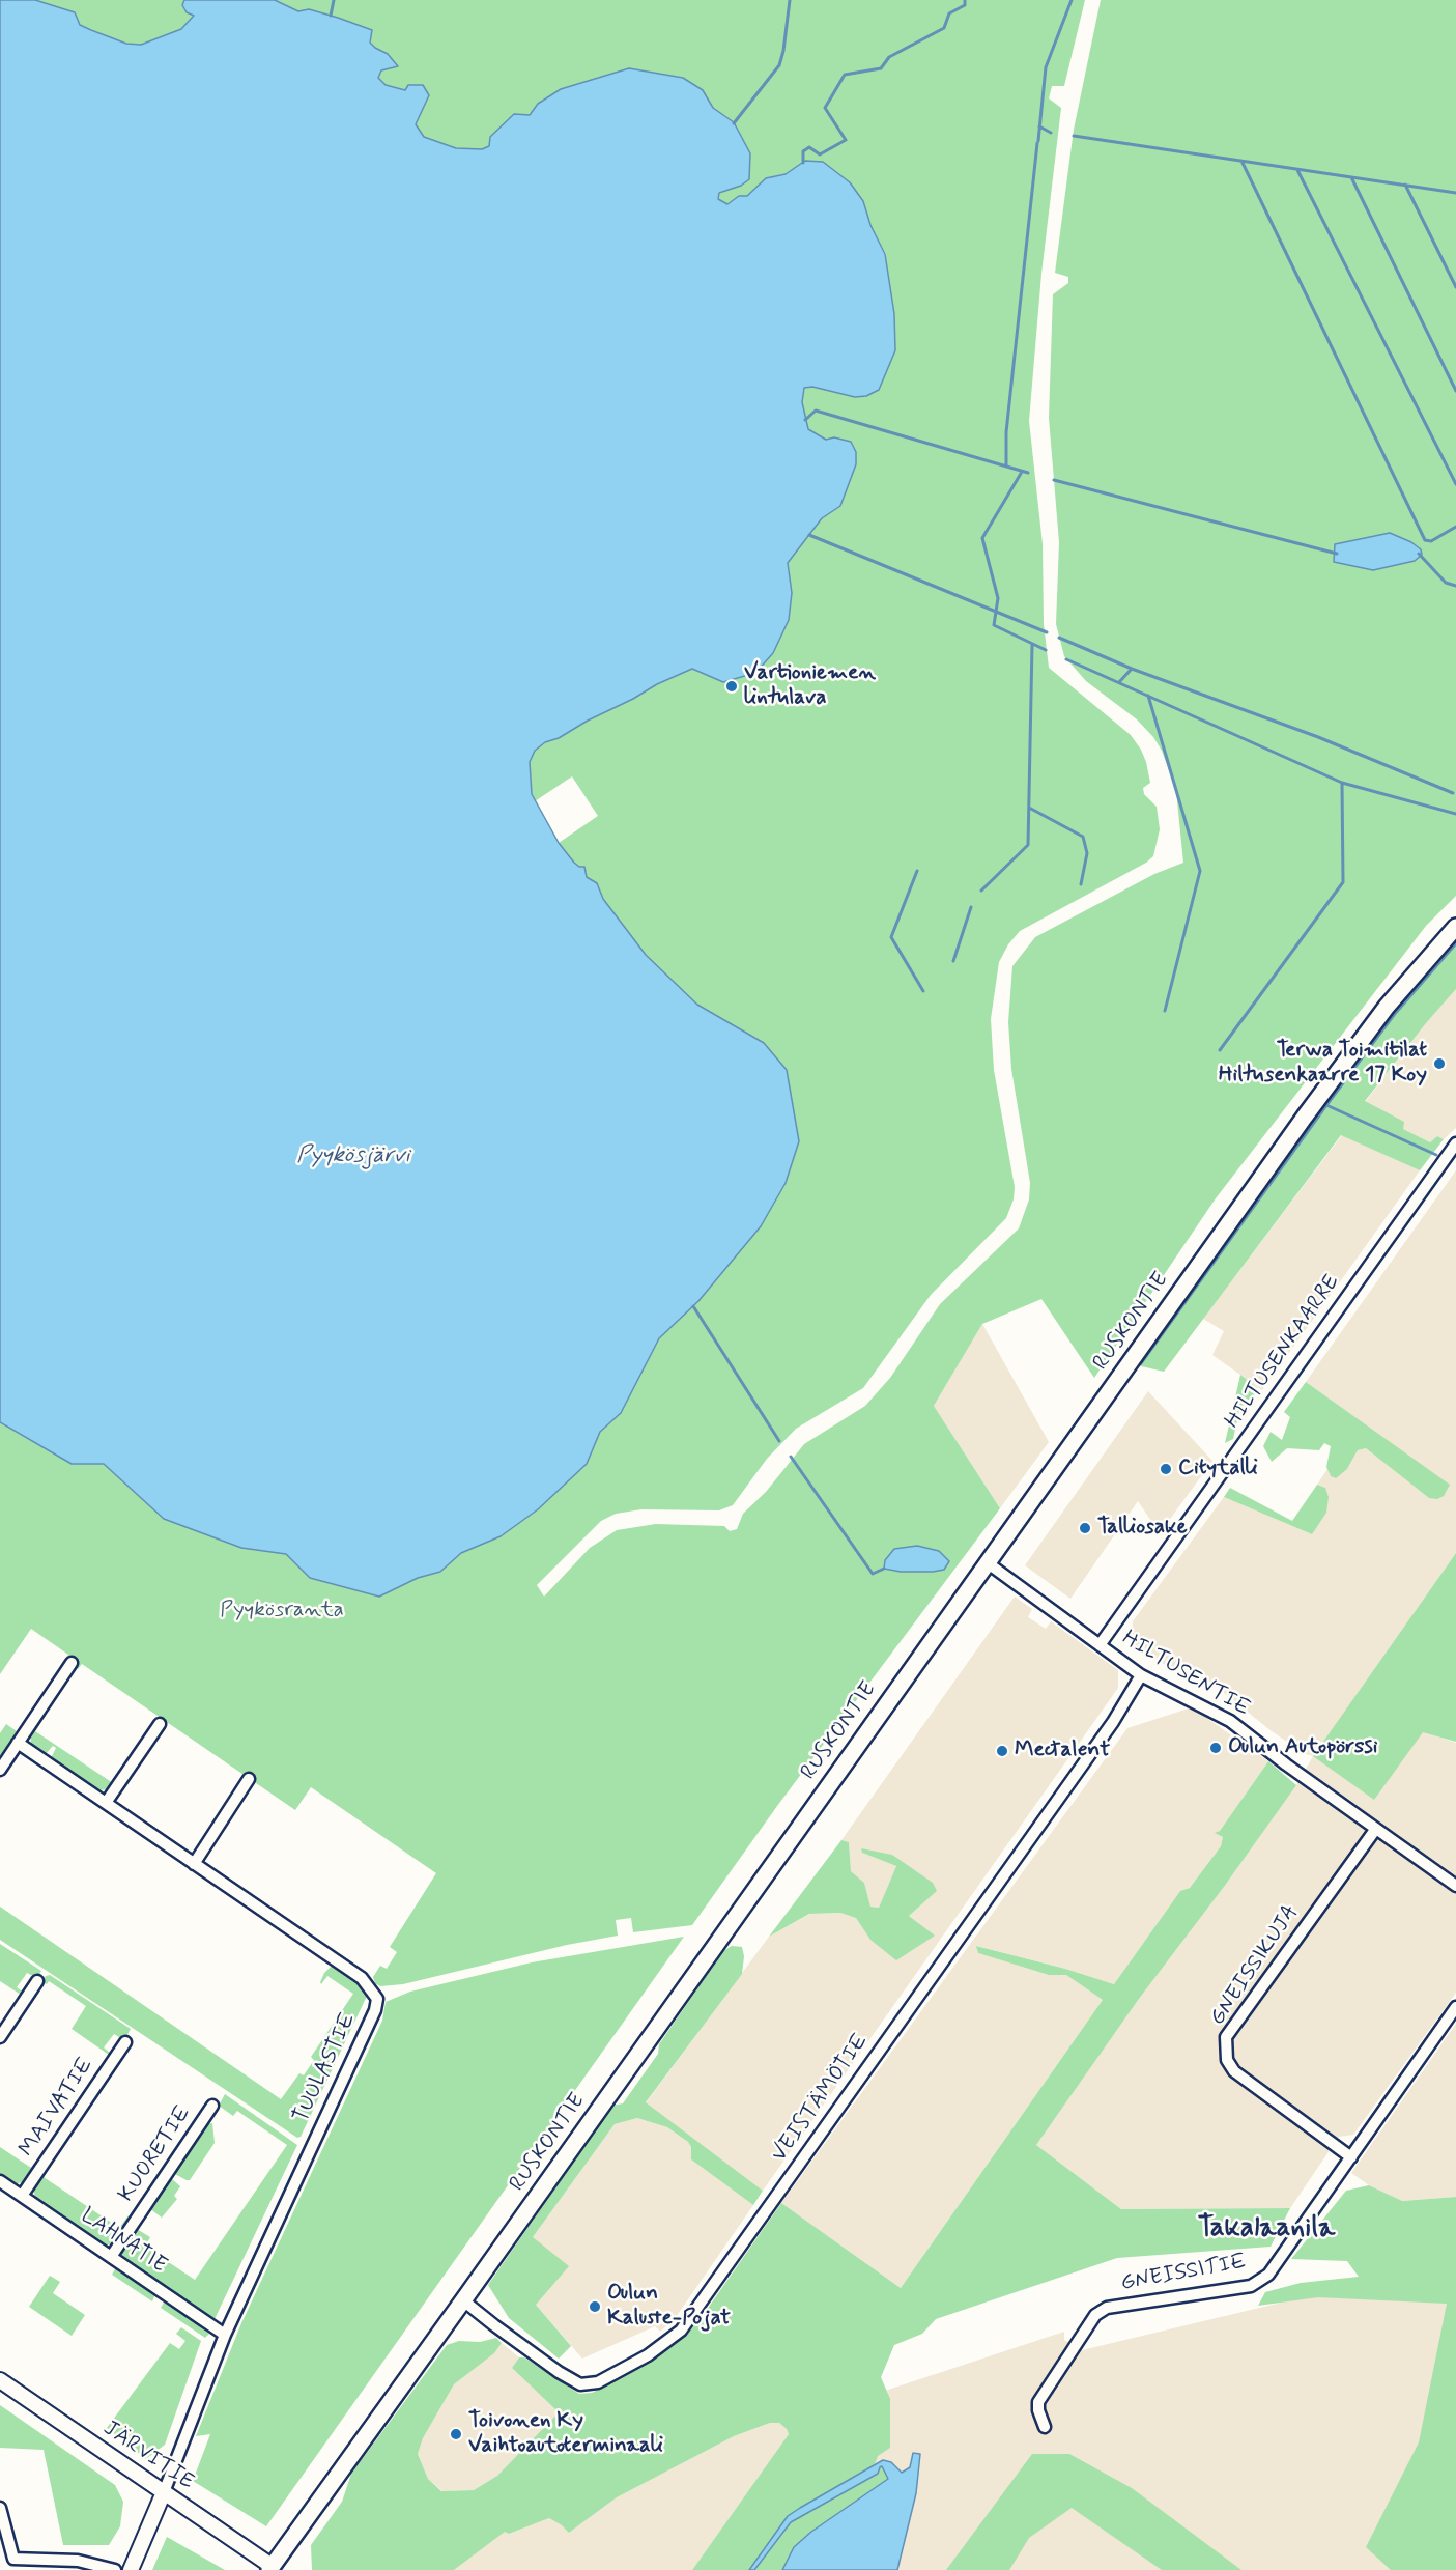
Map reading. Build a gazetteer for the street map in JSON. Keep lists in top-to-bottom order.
{
  "streets": {
    "main road": ["RUSKONTIE"],
    "street": [
      "HILTUSENKAARRE",
      "HILTUSENTIE",
      "GNEISSIKUJA",
      "TUULASTIE",
      "VEISTÄMÖTIE",
      "MAIVATIE",
      "KUORETIE",
      "LAHNATIE",
      "GNEISSITIE",
      "JÄRVITIE"
    ]
  },
  "crossings": [
    ["RUSKONTIE", "HILTUSENTIE"],
    ["RUSKONTIE", "VEISTÄMÖTIE"],
    ["RUSKONTIE", "JÄRVITIE"],
    ["HILTUSENKAARRE", "HILTUSENTIE"],
    ["HILTUSENTIE", "GNEISSIKUJA"],
    ["HILTUSENTIE", "VEISTÄMÖTIE"],
    ["GNEISSIKUJA", "GNEISSITIE"],
    ["TUULASTIE", "LAHNATIE"],
    ["TUULASTIE", "JÄRVITIE"],
    ["MAIVATIE", "LAHNATIE"],
    ["KUORETIE", "LAHNATIE"]
  ],
  "districts": ["Takalaanila"],
  "water": ["Pyykösjärvi"],
  "parks": ["Pyykösranta"],
  "places": [
    "Vartioniemen lintulava",
    "Terwa Toimitilat Hiltusenkaarre 17 Koy",
    "Citytalli",
    "Talliosake",
    "Oulun Autopörssi",
    "Mectalent",
    "Oulun Kaluste-Pojat",
    "Toivonen Ky Vaihtoautoterminaali"
  ]
}
